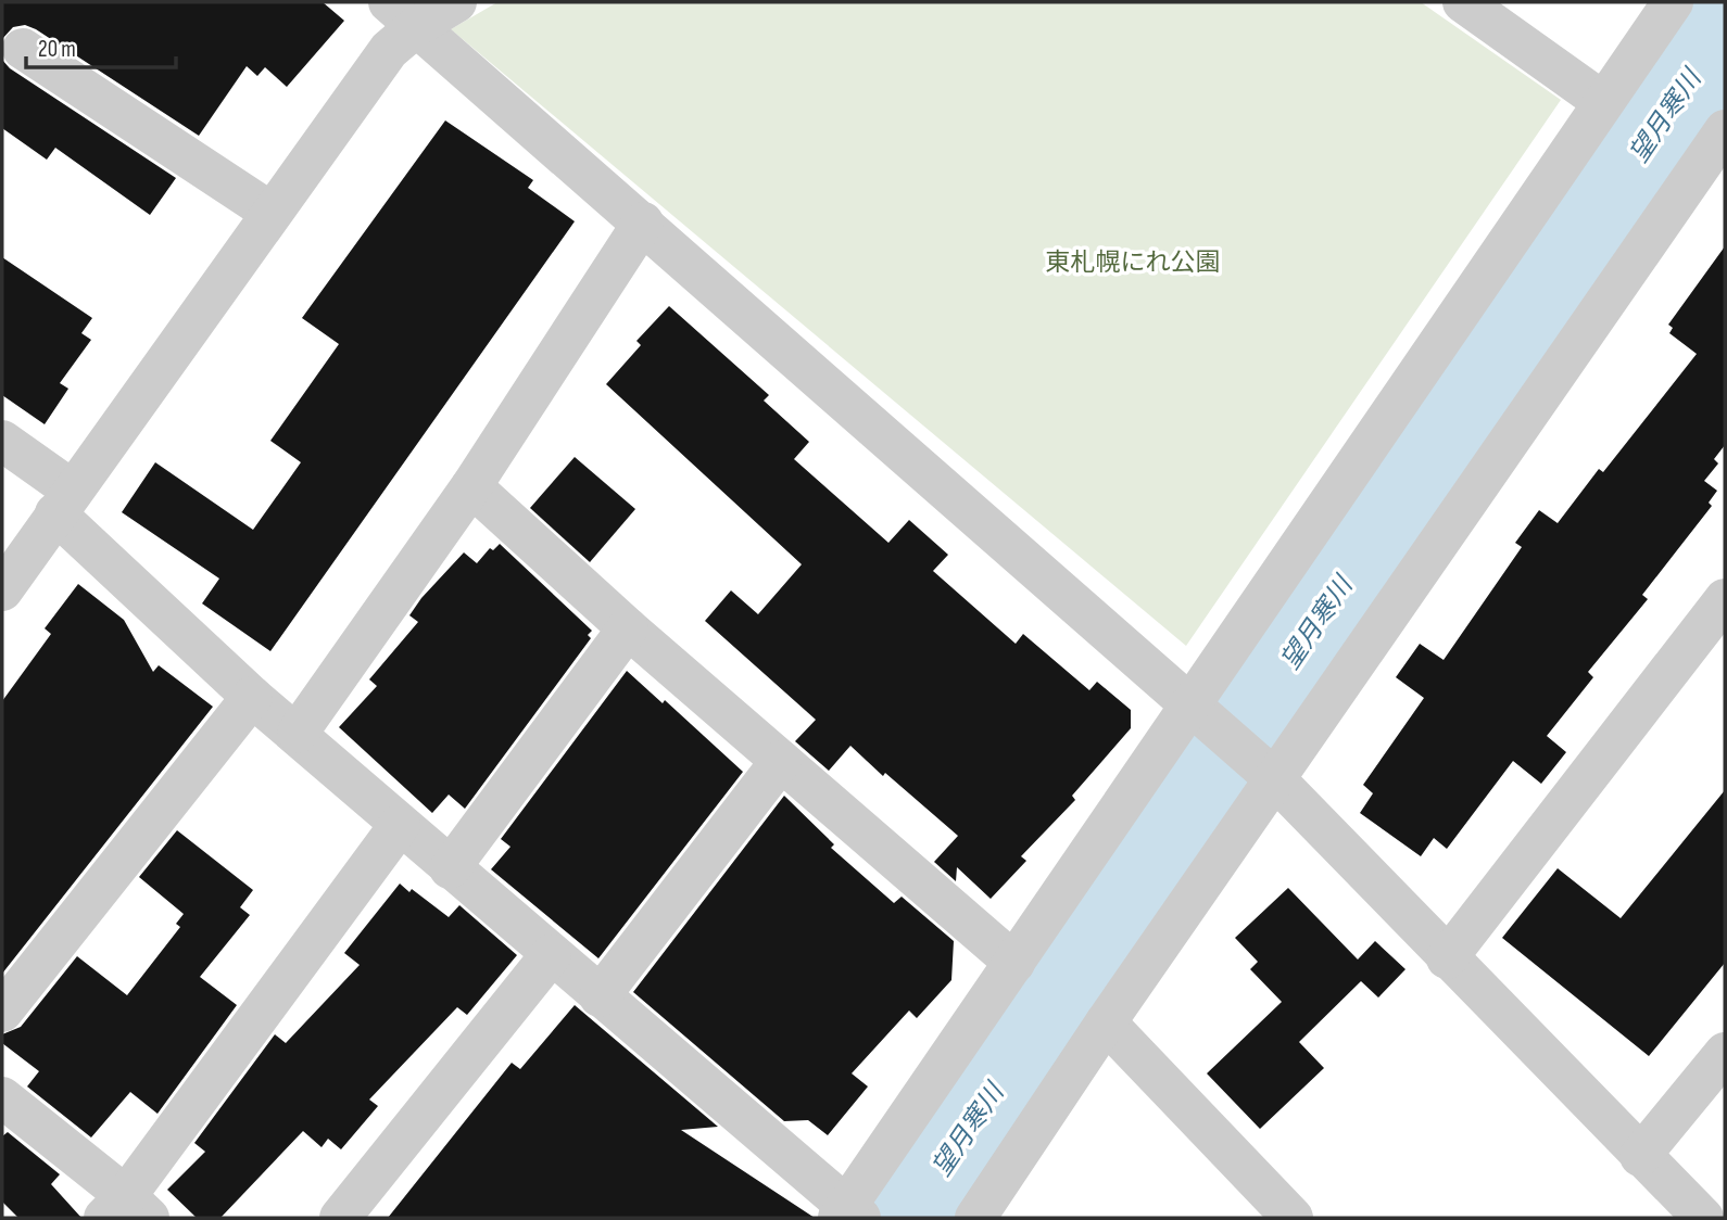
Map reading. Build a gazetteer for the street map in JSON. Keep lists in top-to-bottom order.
{
  "water": ["望月寒川"],
  "parks": ["東札幌にれ公園"],
  "scale_bar": "20 m"
}
